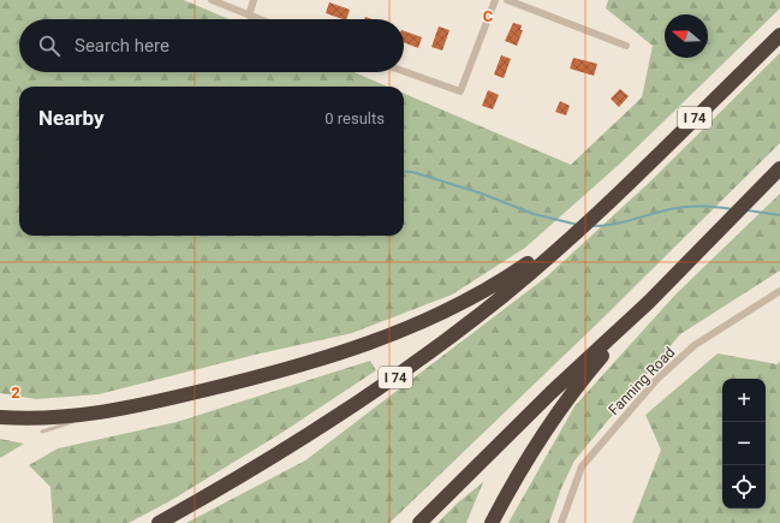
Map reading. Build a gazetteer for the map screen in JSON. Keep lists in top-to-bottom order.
{
  "streets": {
    "highway": ["I 74"],
    "street": ["Fanning Road"]
  },
  "north": "left",
  "page": {
    "search": "Search here",
    "heading": ["Nearby", "0 results"],
    "map_buttons": ["+", "−"]
  },
  "grid": {
    "columns": ["C"],
    "rows": ["2"]
  }
}
